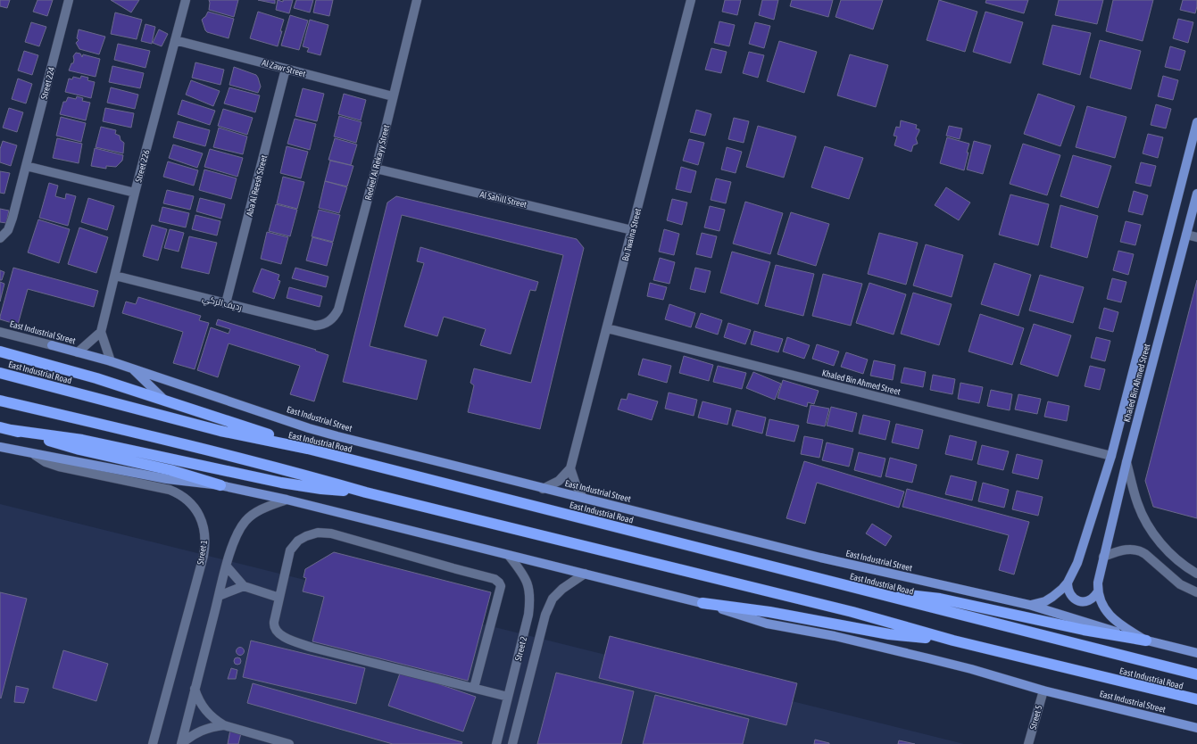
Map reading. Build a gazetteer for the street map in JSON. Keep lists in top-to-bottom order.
{
  "streets": {
    "highway": ["East Industrial Road"],
    "main road": ["East Industrial Street", "Khaled Bin Ahmed Street"],
    "street": [
      "Al Zawr Street",
      "Street 224",
      "Redeef Al Rekayy Street",
      "Street 226",
      "Aba Al Reesh Street",
      "Al Sahill Street",
      "Bu Twaina Street",
      "رديف الركي",
      "Street 1",
      "Street 2",
      "Street 5"
    ]
  },
  "crossings": [
    ["Al Zawr Street", "Redeef Al Rekayy Street"],
    ["Al Zawr Street", "Street 226"],
    ["Al Zawr Street", "Aba Al Reesh Street"],
    ["Redeef Al Rekayy Street", "Al Sahill Street"],
    ["Redeef Al Rekayy Street", "رديف الركي"],
    ["Street 226", "رديف الركي"],
    ["Aba Al Reesh Street", "رديف الركي"],
    ["Al Sahill Street", "Bu Twaina Street"],
    ["Al Sahill Street", "رديف الركي"],
    ["Bu Twaina Street", "East Industrial Street"],
    ["Bu Twaina Street", "Khaled Bin Ahmed Street"],
    ["East Industrial Street", "Khaled Bin Ahmed Street"],
    ["East Industrial Street", "Street 1"],
    ["East Industrial Street", "Street 2"],
    ["East Industrial Street", "Street 5"]
  ]
}
